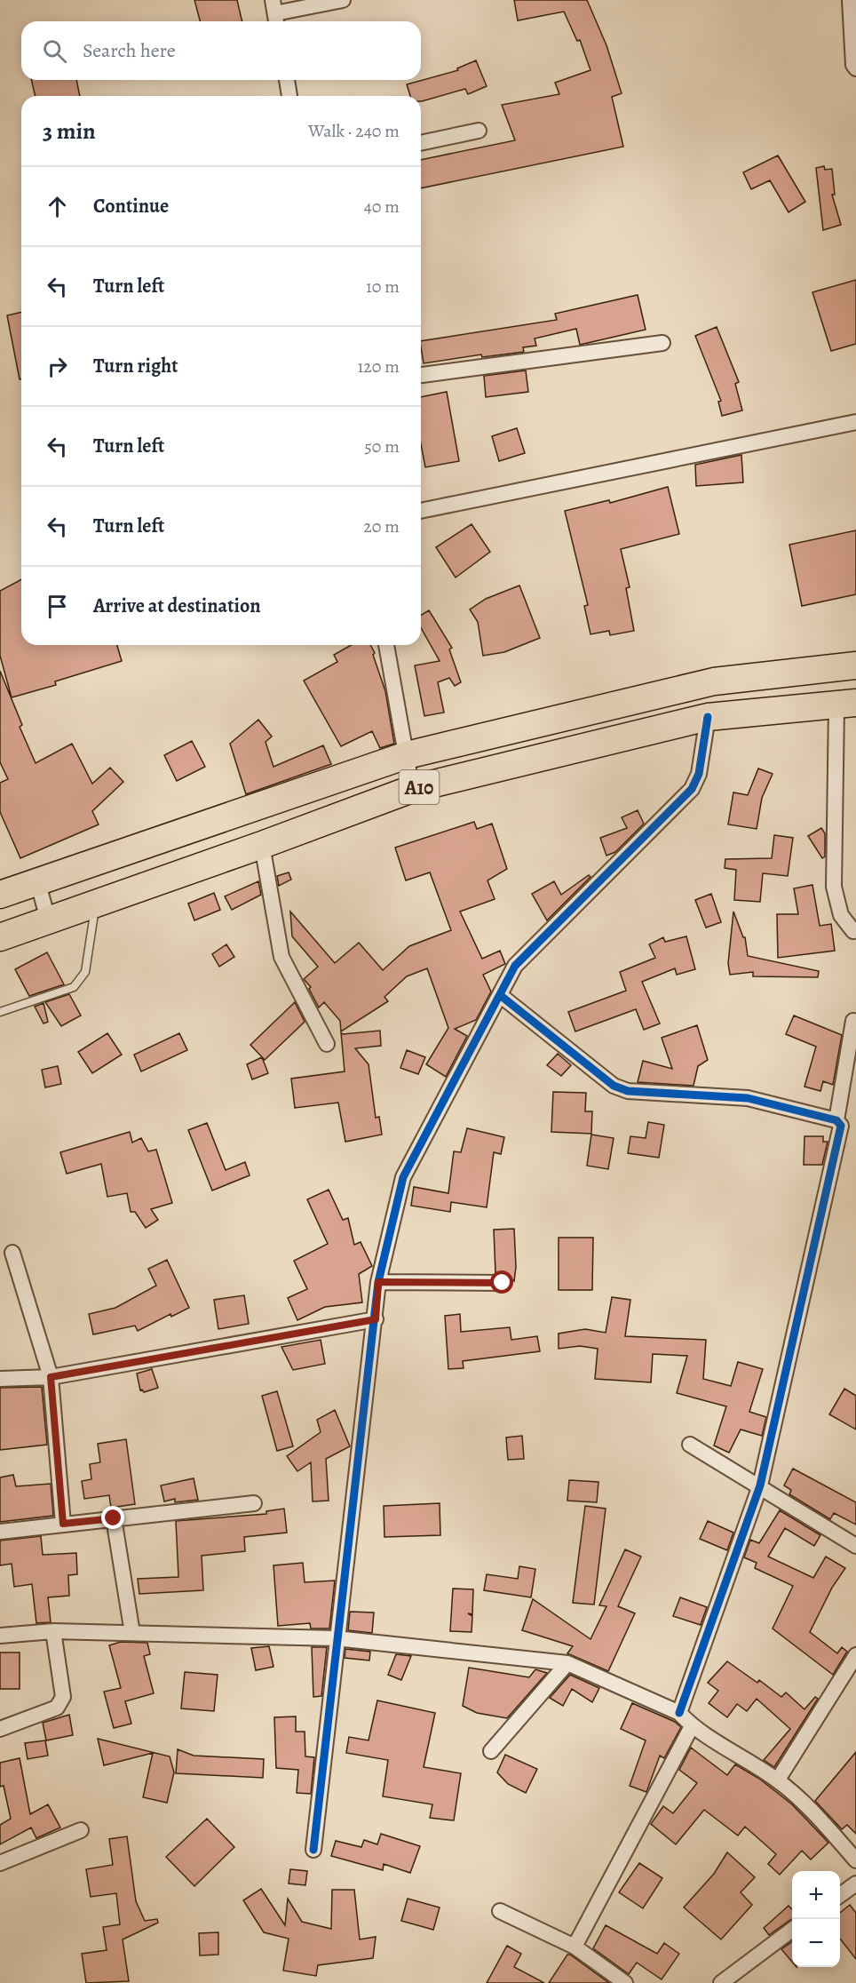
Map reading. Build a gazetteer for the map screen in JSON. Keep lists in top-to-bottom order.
{
  "streets": {
    "highway": ["A10"]
  },
  "page": {
    "search": "Search here",
    "heading": ["3 min", "Walk · 240 m"],
    "list": [
      ["Continue", "40 m"],
      ["Turn left", "10 m"],
      ["Turn right", "120 m"],
      ["Turn left", "50 m"],
      ["Turn left", "20 m"],
      "Arrive at destination"
    ],
    "map_buttons": ["+", "−"]
  }
}
